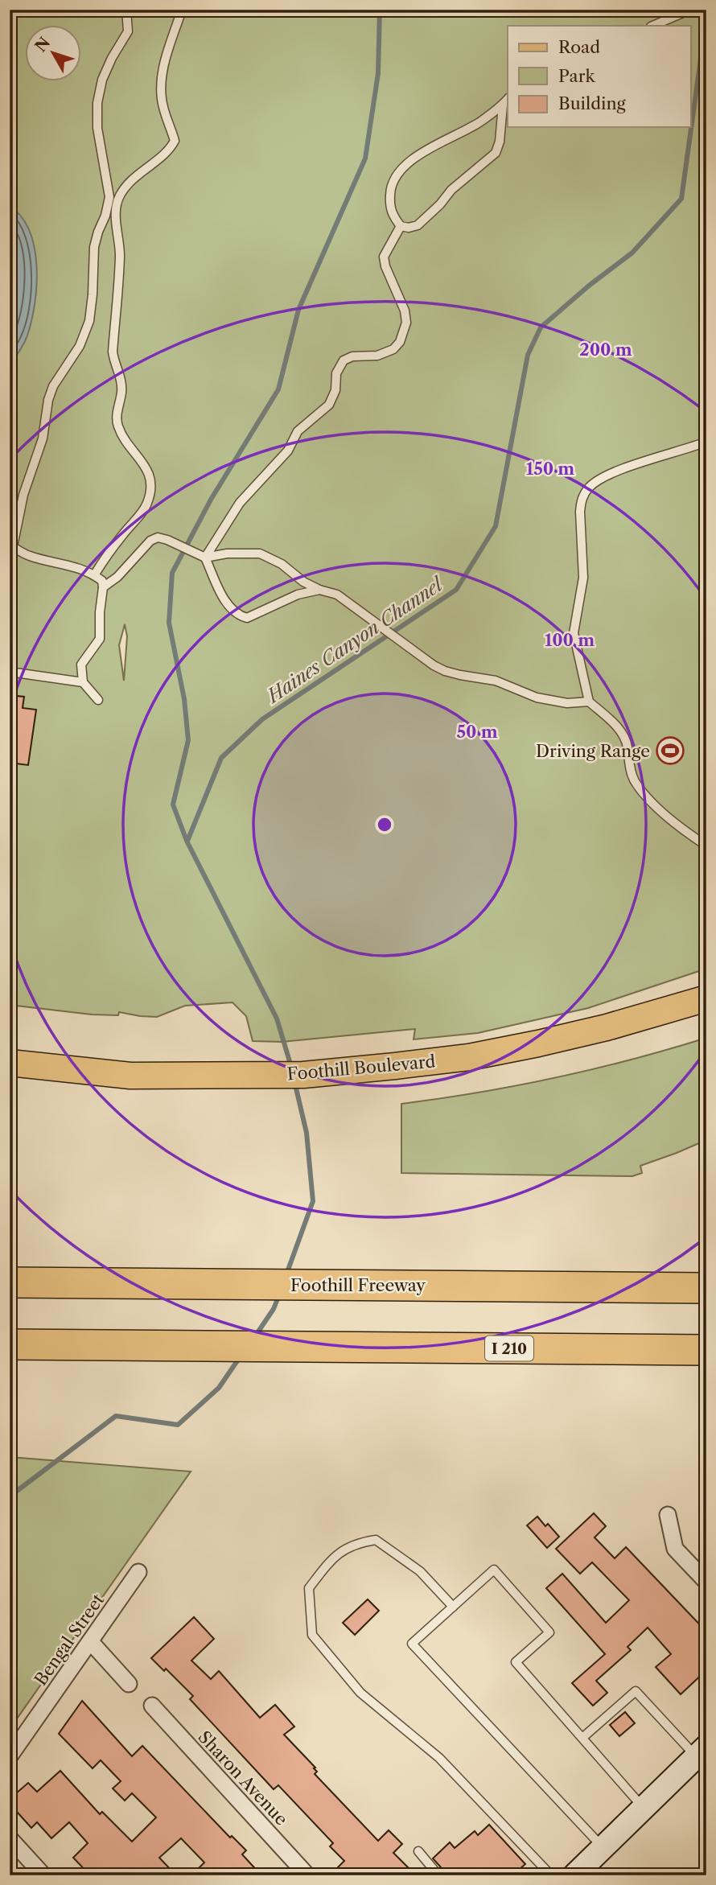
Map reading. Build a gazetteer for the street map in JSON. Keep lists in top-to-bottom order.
{
  "streets": {
    "highway": ["Foothill Freeway", "I 210"],
    "main road": ["Foothill Boulevard"],
    "street": ["Bengal Street", "Sharon Avenue"]
  },
  "water": ["Haines Canyon Channel"],
  "places": {
    "sports": ["Driving Range"]
  },
  "legend": ["Road", "Park", "Building"],
  "north": "top left",
  "rings": [
    "200 m",
    "150 m",
    "100 m",
    "50 m"
  ]
}
